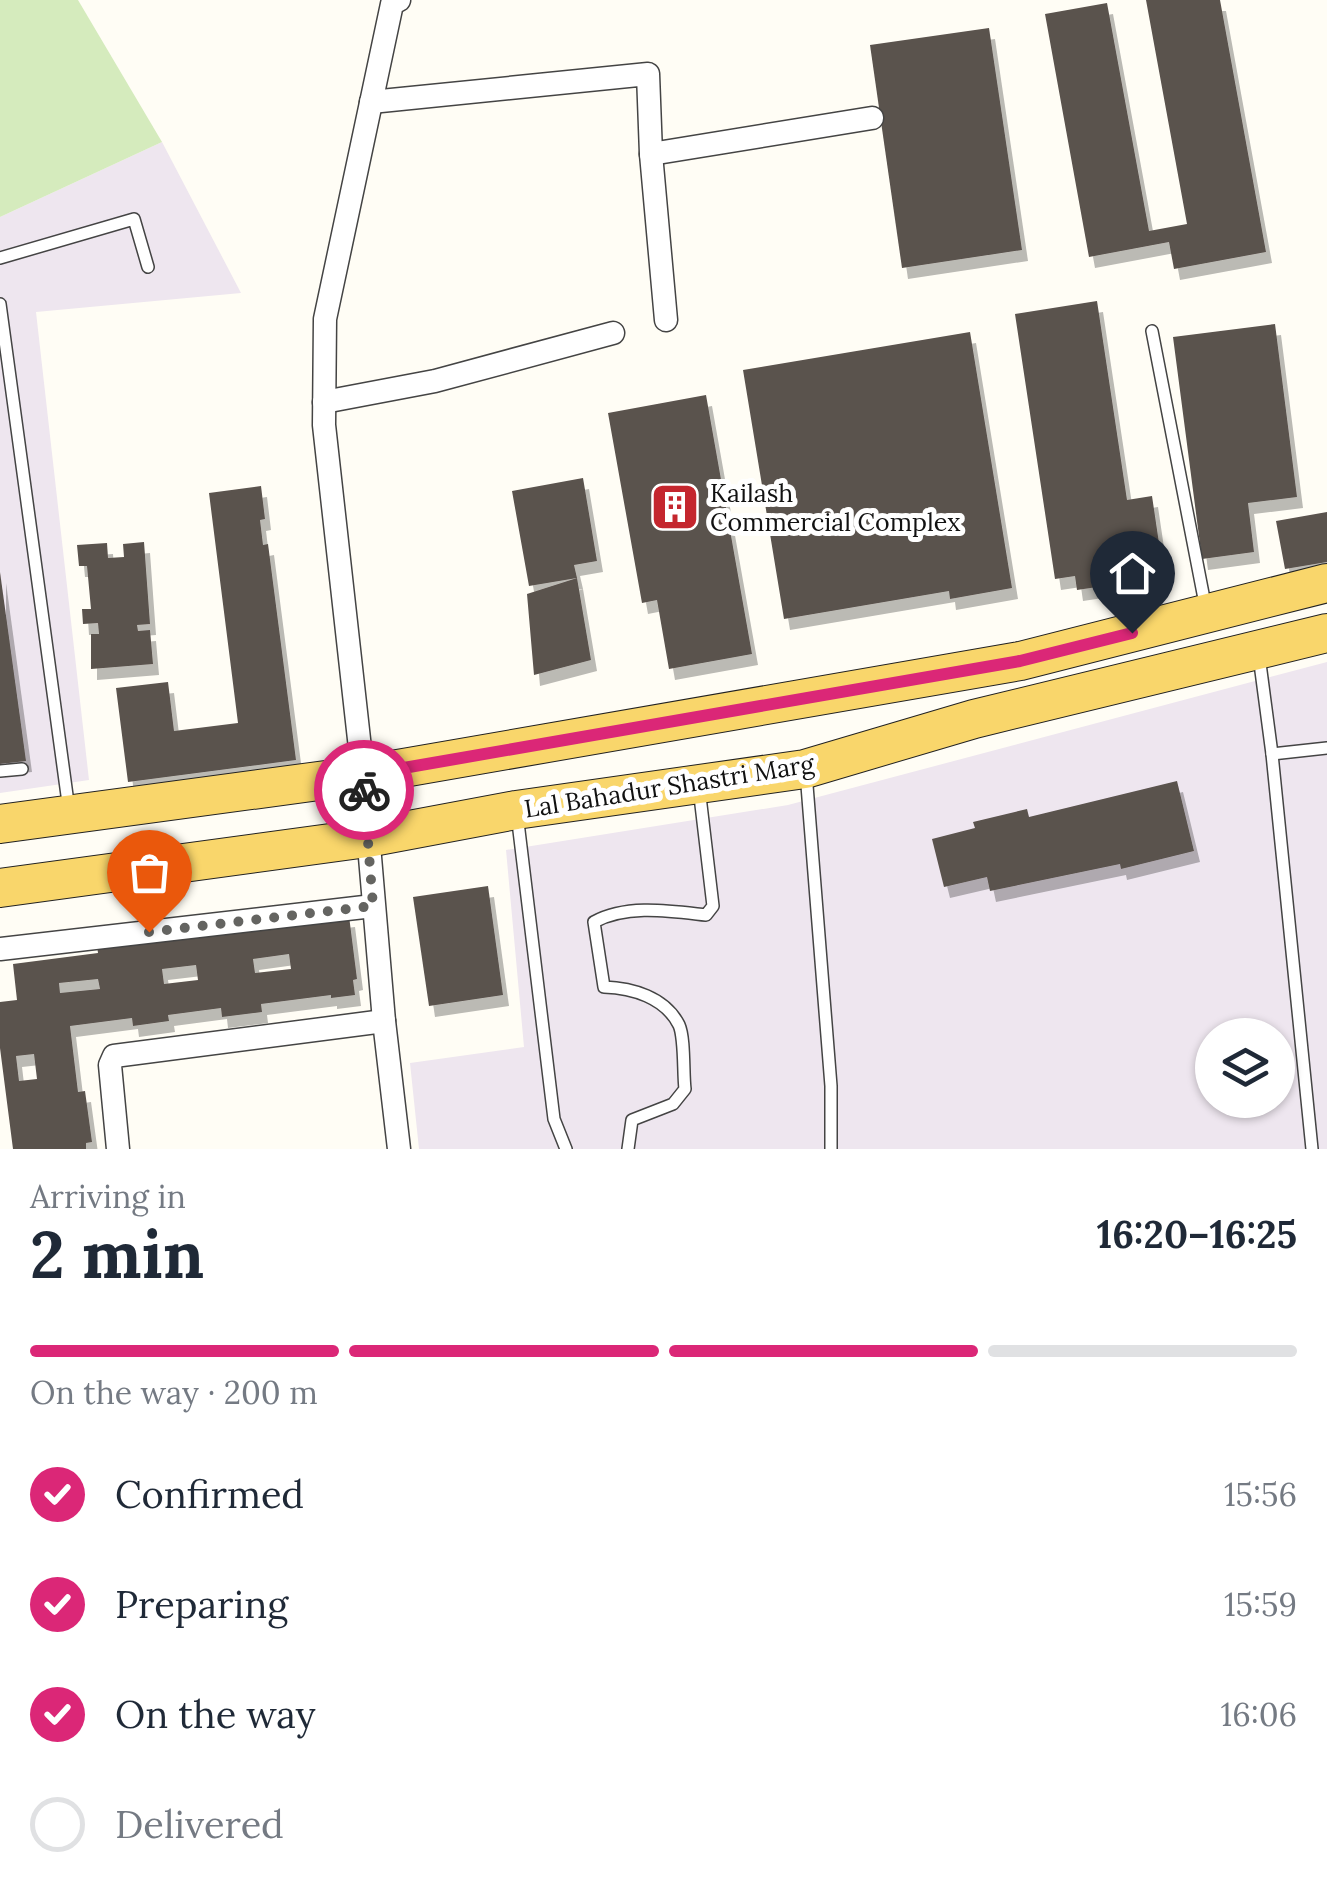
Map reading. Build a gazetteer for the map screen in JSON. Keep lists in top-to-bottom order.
{
  "streets": {
    "main road": ["Lal Bahadur Shastri Marg"]
  },
  "places": {
    "building": ["Kailash Commercial Complex"]
  },
  "page": {
    "heading": ["2 min", "Arriving in", "16:20–16:25"],
    "bar": "On the way · 200 m",
    "list": [
      ["Confirmed", "15:56"],
      ["Preparing", "15:59"],
      ["On the way", "16:06"],
      "Delivered"
    ]
  }
}
